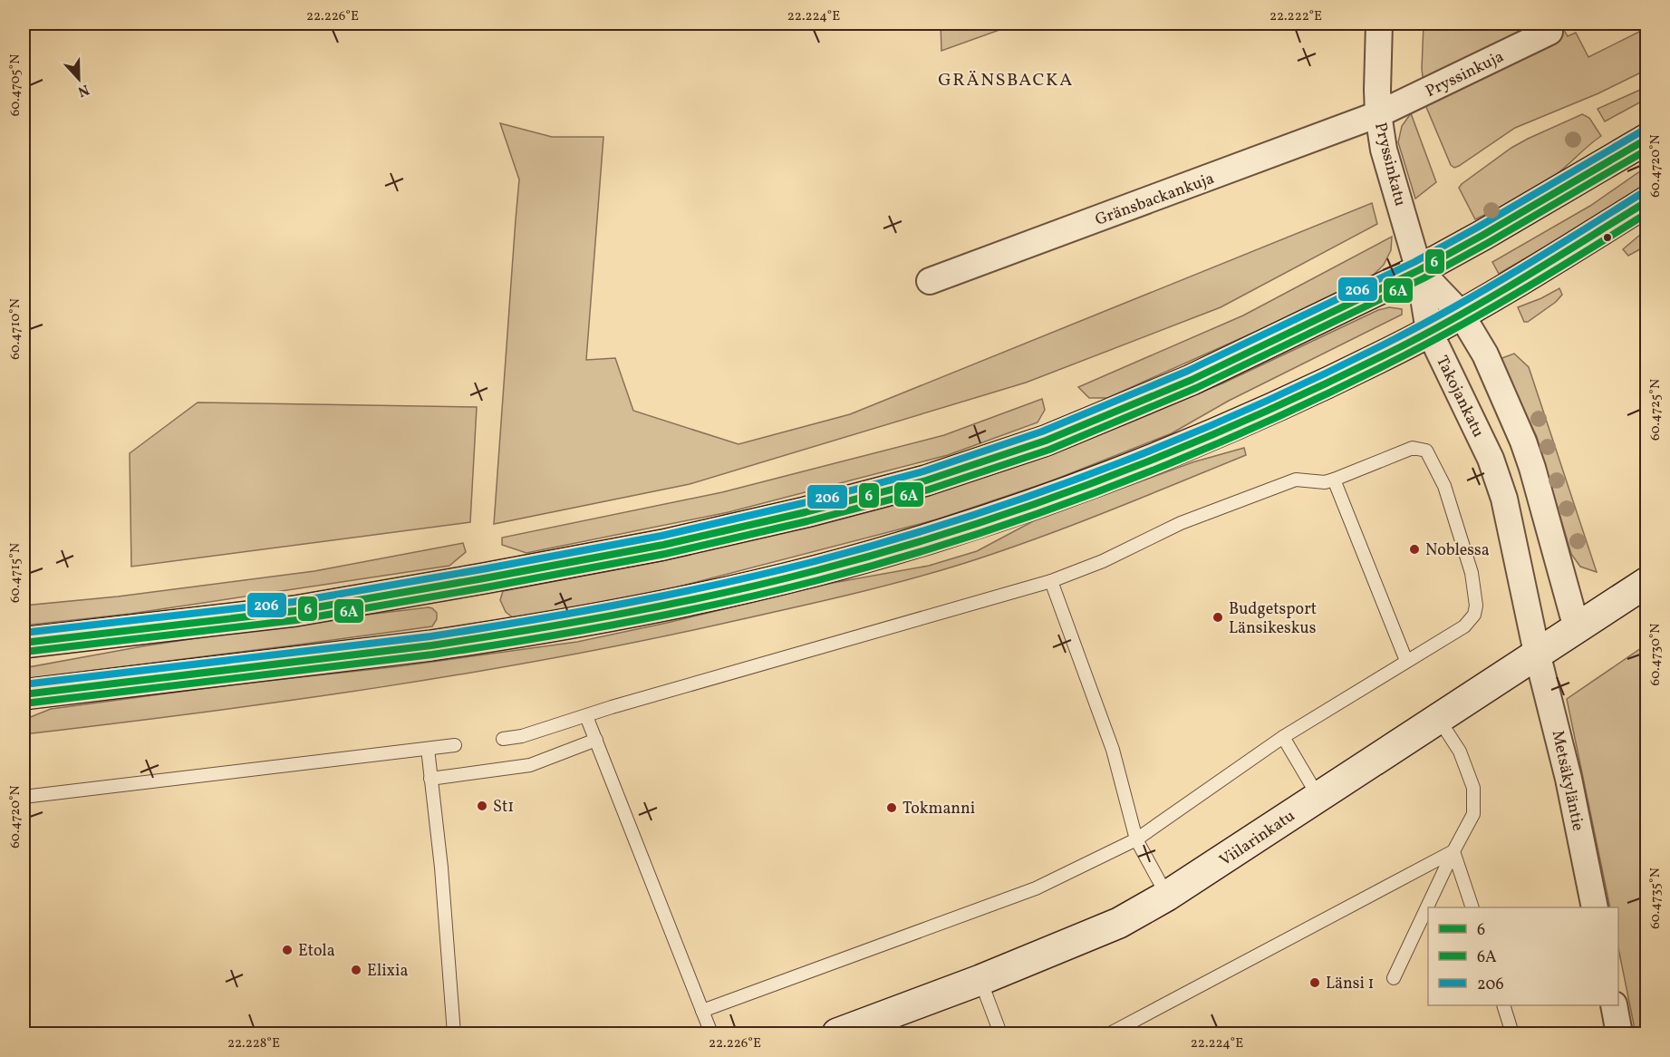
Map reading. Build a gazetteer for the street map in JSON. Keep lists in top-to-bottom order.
{
  "streets": {
    "main road": ["Viilarinkatu"],
    "street": [
      "Pryssinkuja",
      "Pryssinkatu",
      "Gränsbackankuja",
      "Takojankatu",
      "Metsäkyläntie"
    ]
  },
  "crossings": [
    ["Pryssinkuja", "Pryssinkatu"],
    ["Pryssinkuja", "Gränsbackankuja"],
    ["Pryssinkatu", "Gränsbackankuja"],
    ["Pryssinkatu", "Takojankatu"],
    ["Takojankatu", "Metsäkyläntie"],
    ["Takojankatu", "Viilarinkatu"],
    ["Metsäkyläntie", "Viilarinkatu"]
  ],
  "districts": ["GRÄNSBACKA"],
  "places": [
    "Noblessa",
    "Budgetsport Länsikeskus",
    "St1",
    "Tokmanni",
    "Etola",
    "Elixia",
    "Länsi 1"
  ],
  "lines": ["transit line 206", "transit line 6", "transit line 6A"],
  "legend": ["6", "6A", "206"],
  "north": "bottom",
  "coordinates": [
    "22.226°E",
    "22.224°E",
    "22.222°E",
    "60.4705°N",
    "60.4720°N",
    "60.4710°N",
    "60.4725°N",
    "60.4715°N",
    "60.4730°N",
    "60.4735°N",
    "22.228°E"
  ]
}
